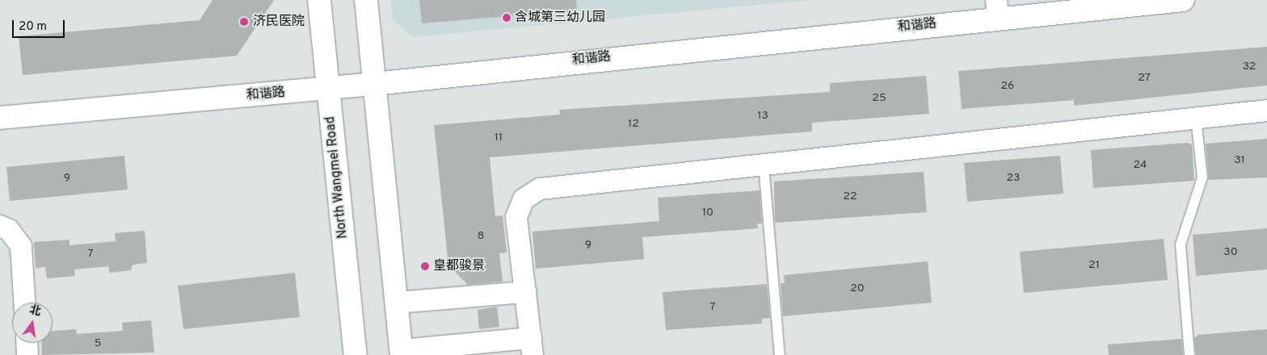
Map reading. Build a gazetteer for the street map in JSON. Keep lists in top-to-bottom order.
{
  "streets": {
    "street": ["和谐路", "North Wangmei Road"]
  },
  "crossings": [
    ["和谐路", "North Wangmei Road"]
  ],
  "places": ["含城第三幼儿园", "济民医院", "皇都骏景"],
  "house_numbers": [
    "32",
    "27",
    "26",
    "25",
    "13",
    "12",
    "11",
    "31",
    "24",
    "9",
    "23",
    "22",
    "10",
    "8",
    "9",
    "30",
    "7",
    "21",
    "20",
    "7",
    "5"
  ],
  "scale_bar": "20 m",
  "north": "top"
}
